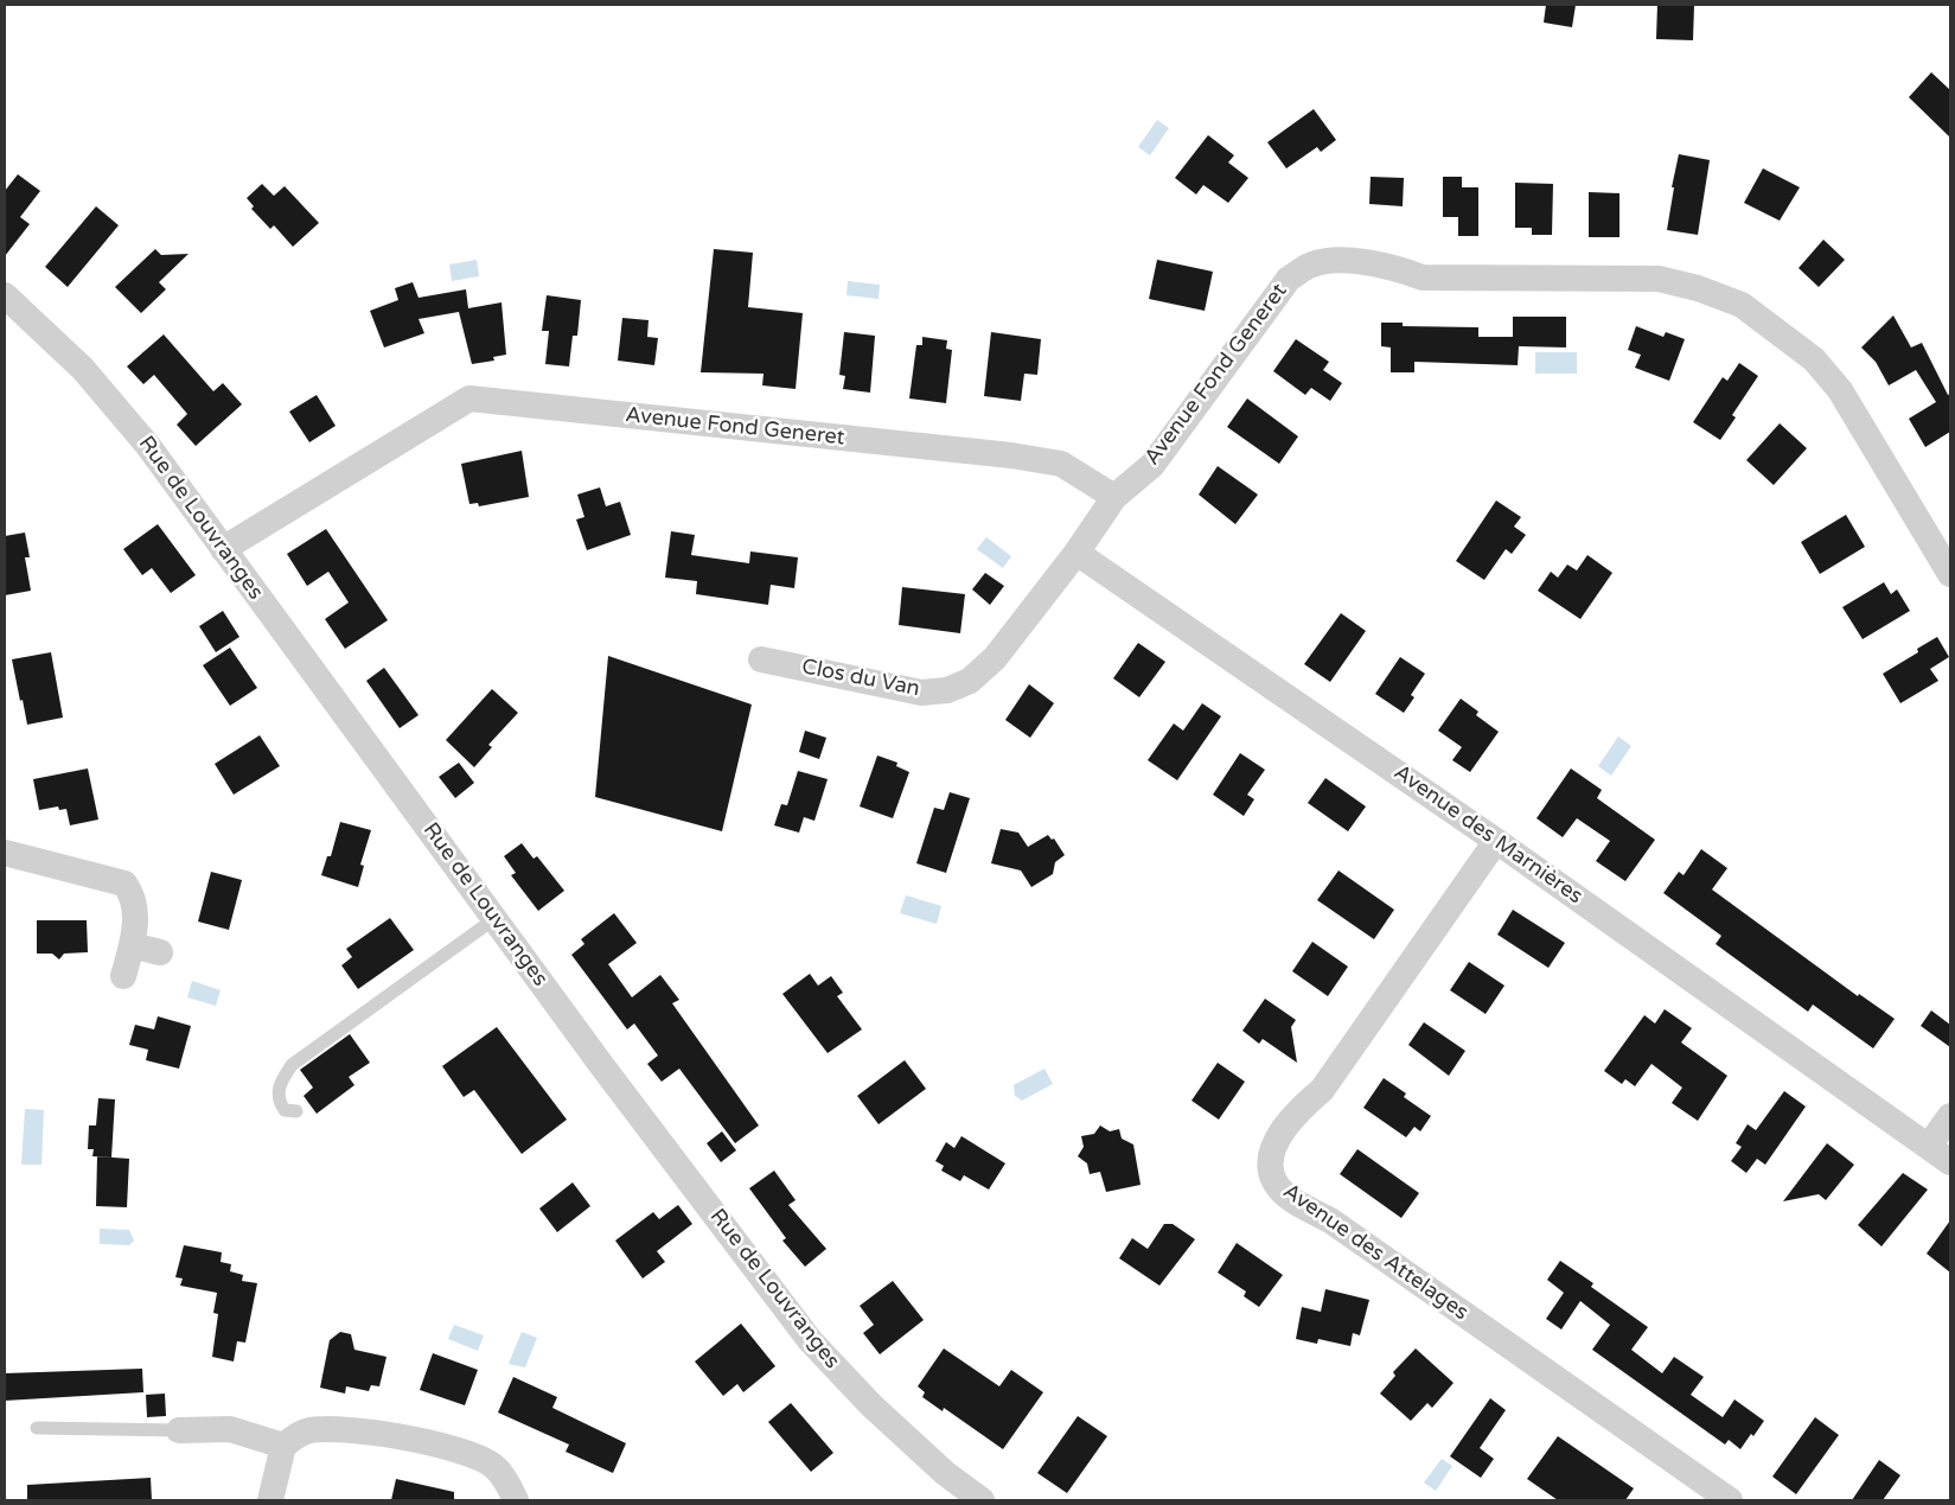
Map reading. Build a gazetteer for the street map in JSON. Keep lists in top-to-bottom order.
{
  "streets": {
    "street": [
      "Avenue Fond Generet",
      "Rue de Louvranges",
      "Clos du Van",
      "Avenue des Marnières",
      "Avenue des Attelages"
    ]
  },
  "crossings": [
    ["Avenue Fond Generet", "Rue de Louvranges"],
    ["Clos du Van", "Avenue des Marnières"],
    ["Avenue des Marnières", "Avenue des Attelages"]
  ]
}
